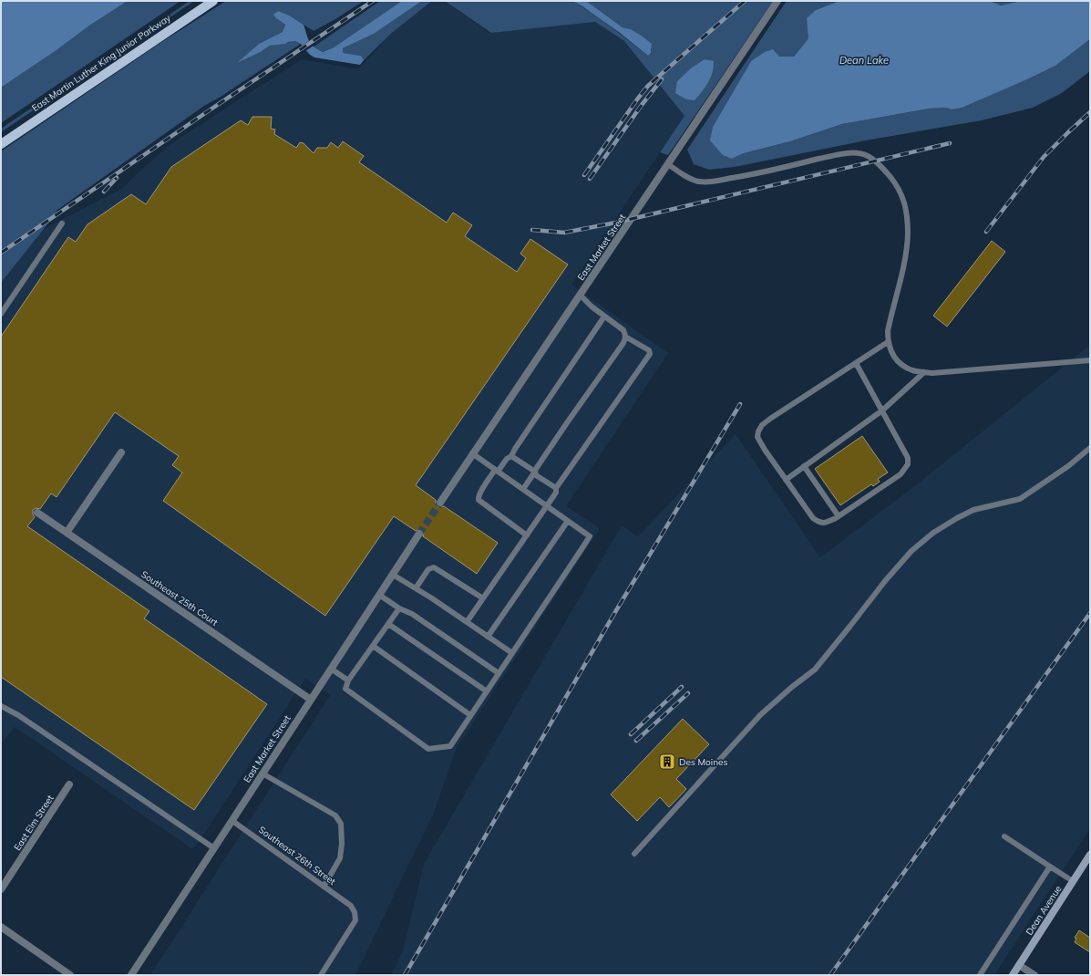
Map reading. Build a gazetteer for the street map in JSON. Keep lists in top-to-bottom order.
{
  "streets": {
    "main road": ["East Martin Luther King Junior Parkway"],
    "street": [
      "East Market Street",
      "Southeast 25th Court",
      "East Elm Street",
      "Dean Avenue"
    ],
    "lane": ["Southeast 26th Street"]
  },
  "crossings": [
    ["East Market Street", "Southeast 25th Court"],
    ["East Market Street", "Southeast 26th Street"]
  ],
  "water": ["Dean Lake"],
  "places": {
    "building": ["Des Moines"]
  }
}
